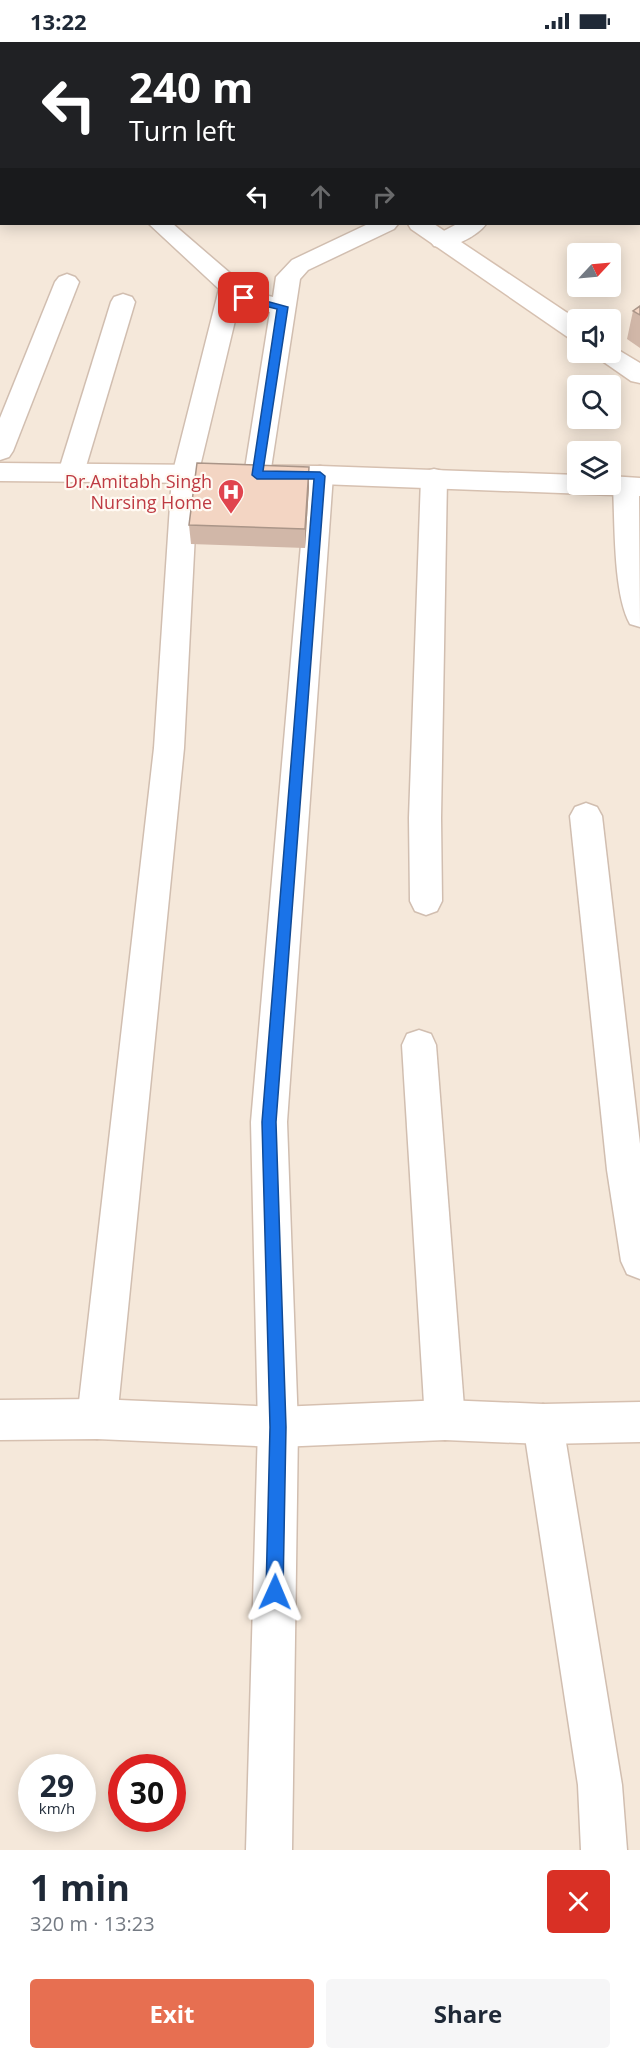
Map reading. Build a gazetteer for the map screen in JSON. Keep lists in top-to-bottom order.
{
  "places": {
    "hospital": ["Dr.Amitabh Singh Nursing Home"]
  },
  "north": "top right",
  "page": {
    "status": "13:22",
    "turn": ["240 m", "Turn left"],
    "speed": "29 km/h",
    "limit": "30",
    "heading": ["1 min", "320 m · 13:23"],
    "buttons": ["Exit", "Share"]
  }
}
